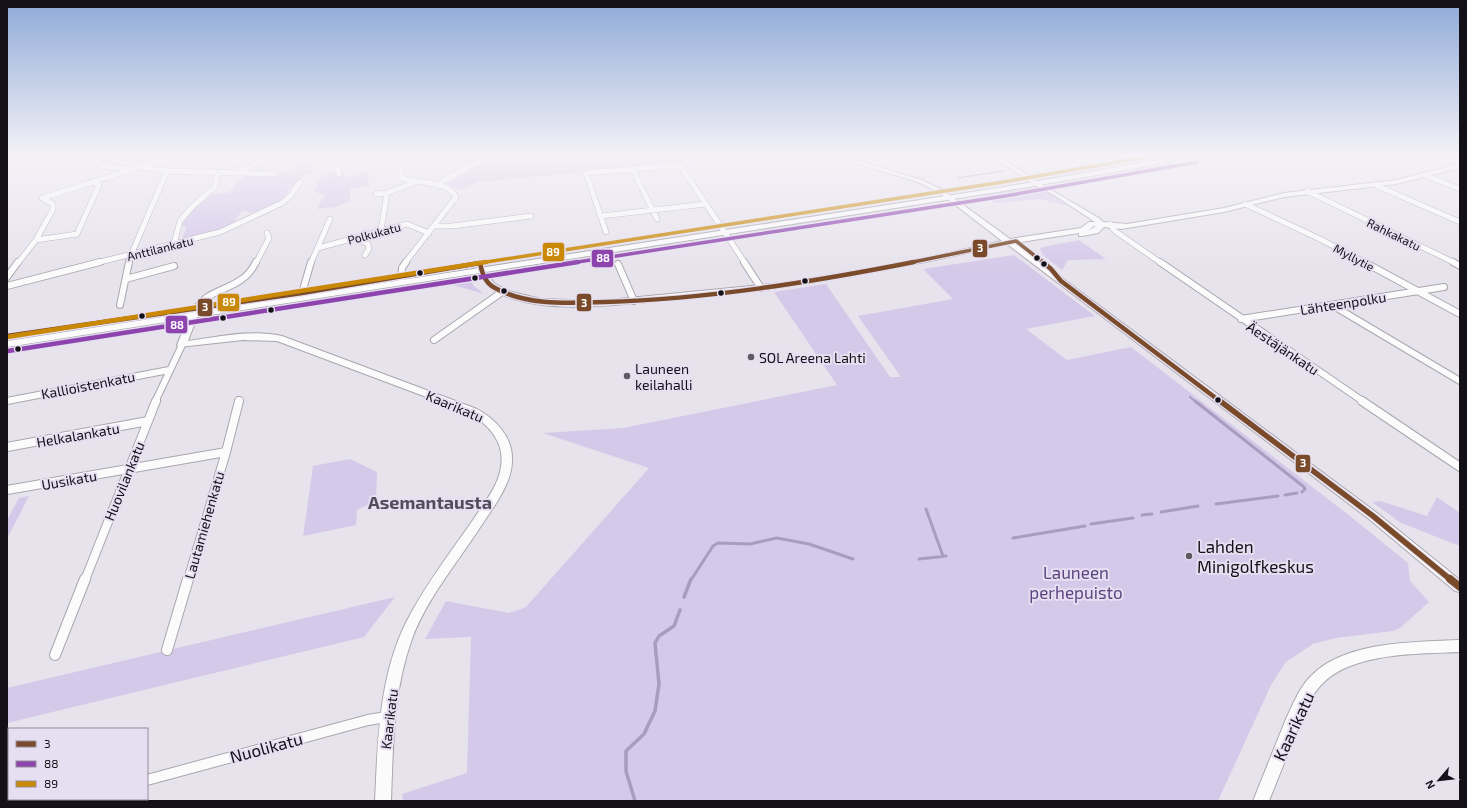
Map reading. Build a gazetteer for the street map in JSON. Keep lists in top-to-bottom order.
{
  "streets": {
    "street": [
      "Polkukatu",
      "Rahkakatu",
      "Anttilankatu",
      "Myllytie",
      "Lähteenpolku",
      "Äestäjänkatu",
      "Kallioistenkatu",
      "Kaarikatu",
      "Helkalankatu",
      "Uusikatu",
      "Huovilankatu",
      "Lautamiehenkatu",
      "Nuolikatu"
    ]
  },
  "crossings": [
    ["Myllytie", "Lähteenpolku"],
    ["Lähteenpolku", "Äestäjänkatu"],
    ["Kallioistenkatu", "Huovilankatu"],
    ["Kaarikatu", "Huovilankatu"],
    ["Kaarikatu", "Nuolikatu"],
    ["Helkalankatu", "Huovilankatu"],
    ["Uusikatu", "Huovilankatu"],
    ["Uusikatu", "Lautamiehenkatu"]
  ],
  "districts": ["Asemantausta"],
  "parks": ["Launeen perhepuisto"],
  "places": ["SOL Areena Lahti", "Launeen keilahalli", "Lahden Minigolfkeskus"],
  "lines": ["transit line 88", "transit line 89", "transit line 3"],
  "legend": ["3", "88", "89"],
  "north": "bottom left"
}
